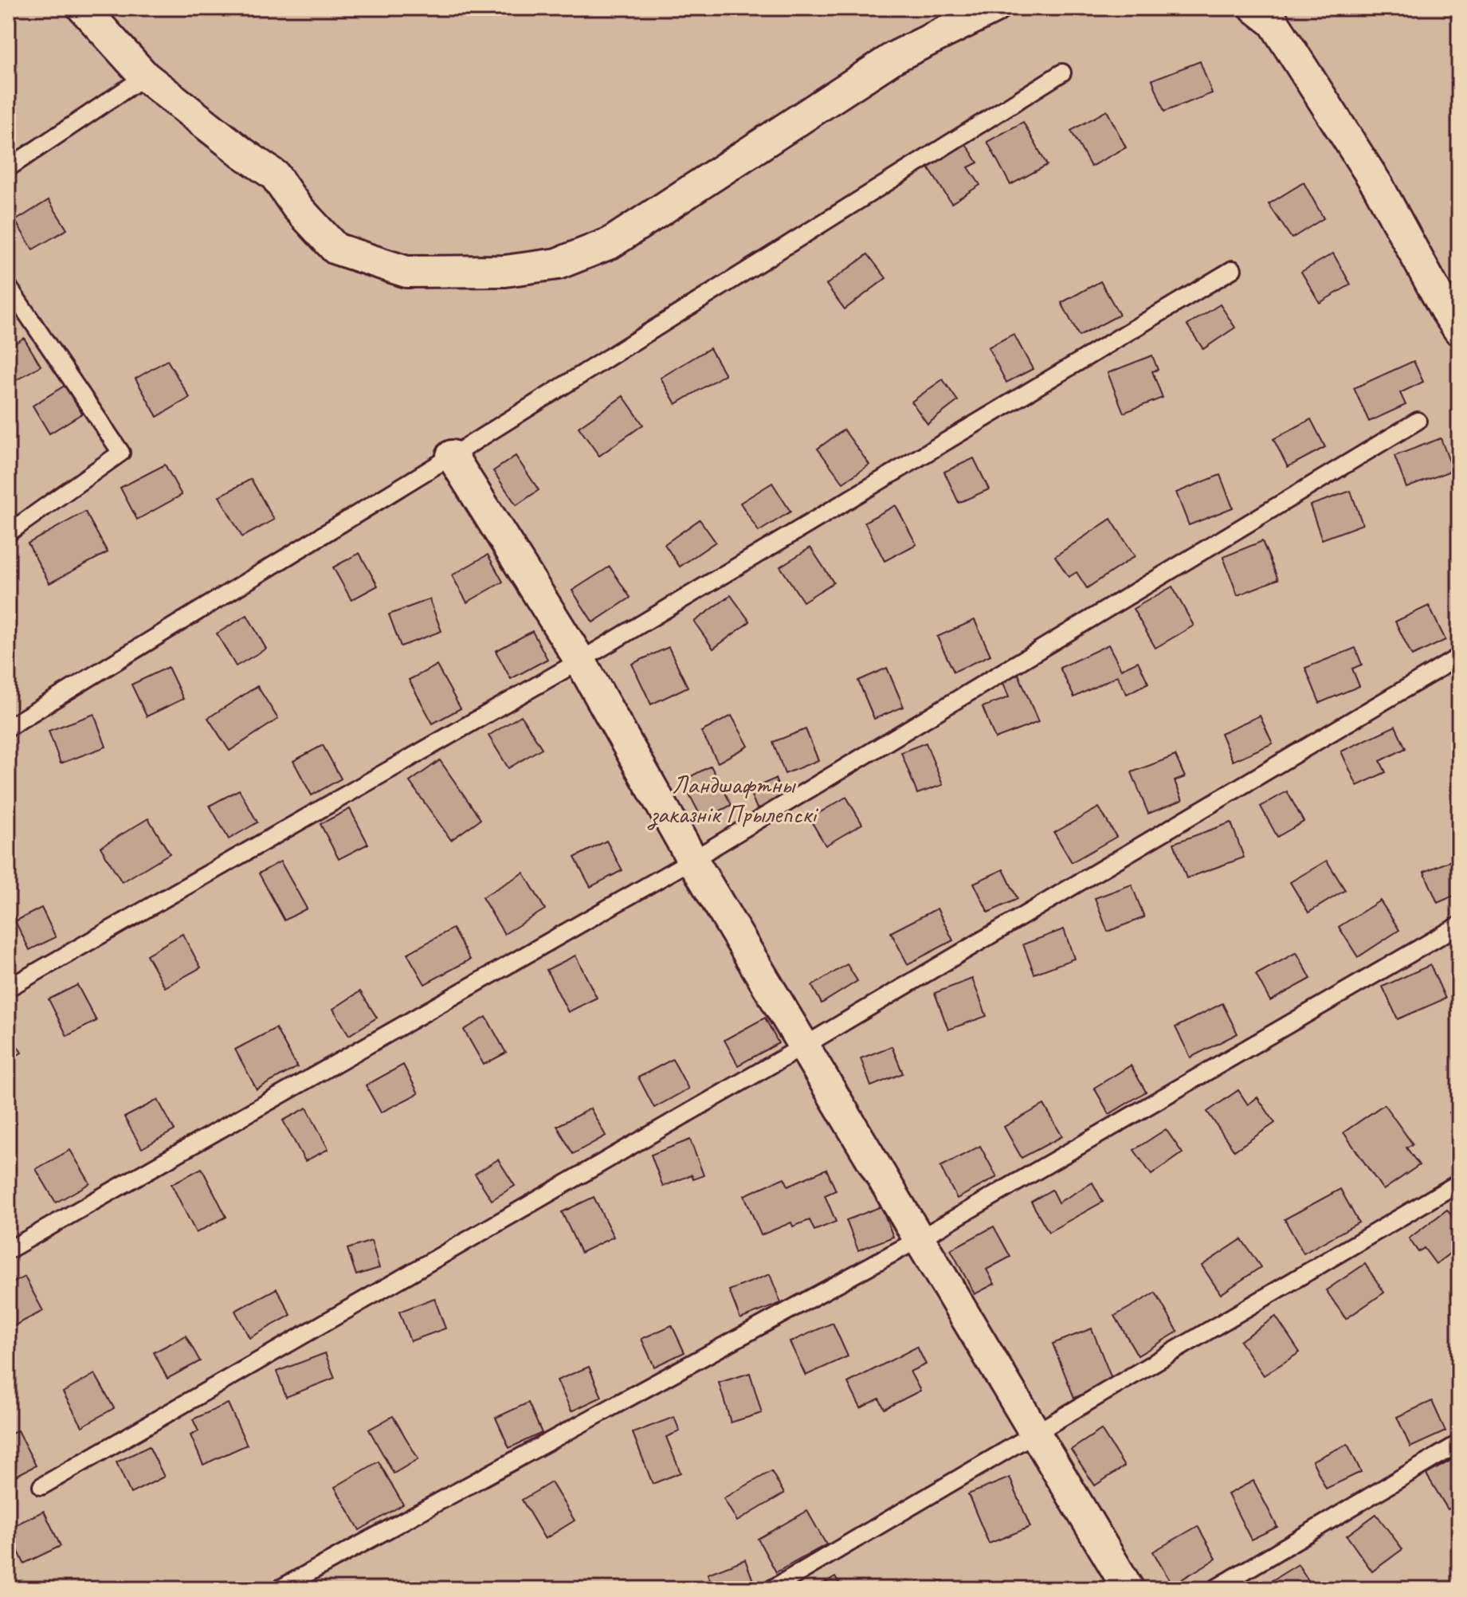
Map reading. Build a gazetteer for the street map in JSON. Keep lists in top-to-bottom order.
{
  "parks": ["Ландшафтны заказнік Прылепскі"]
}
